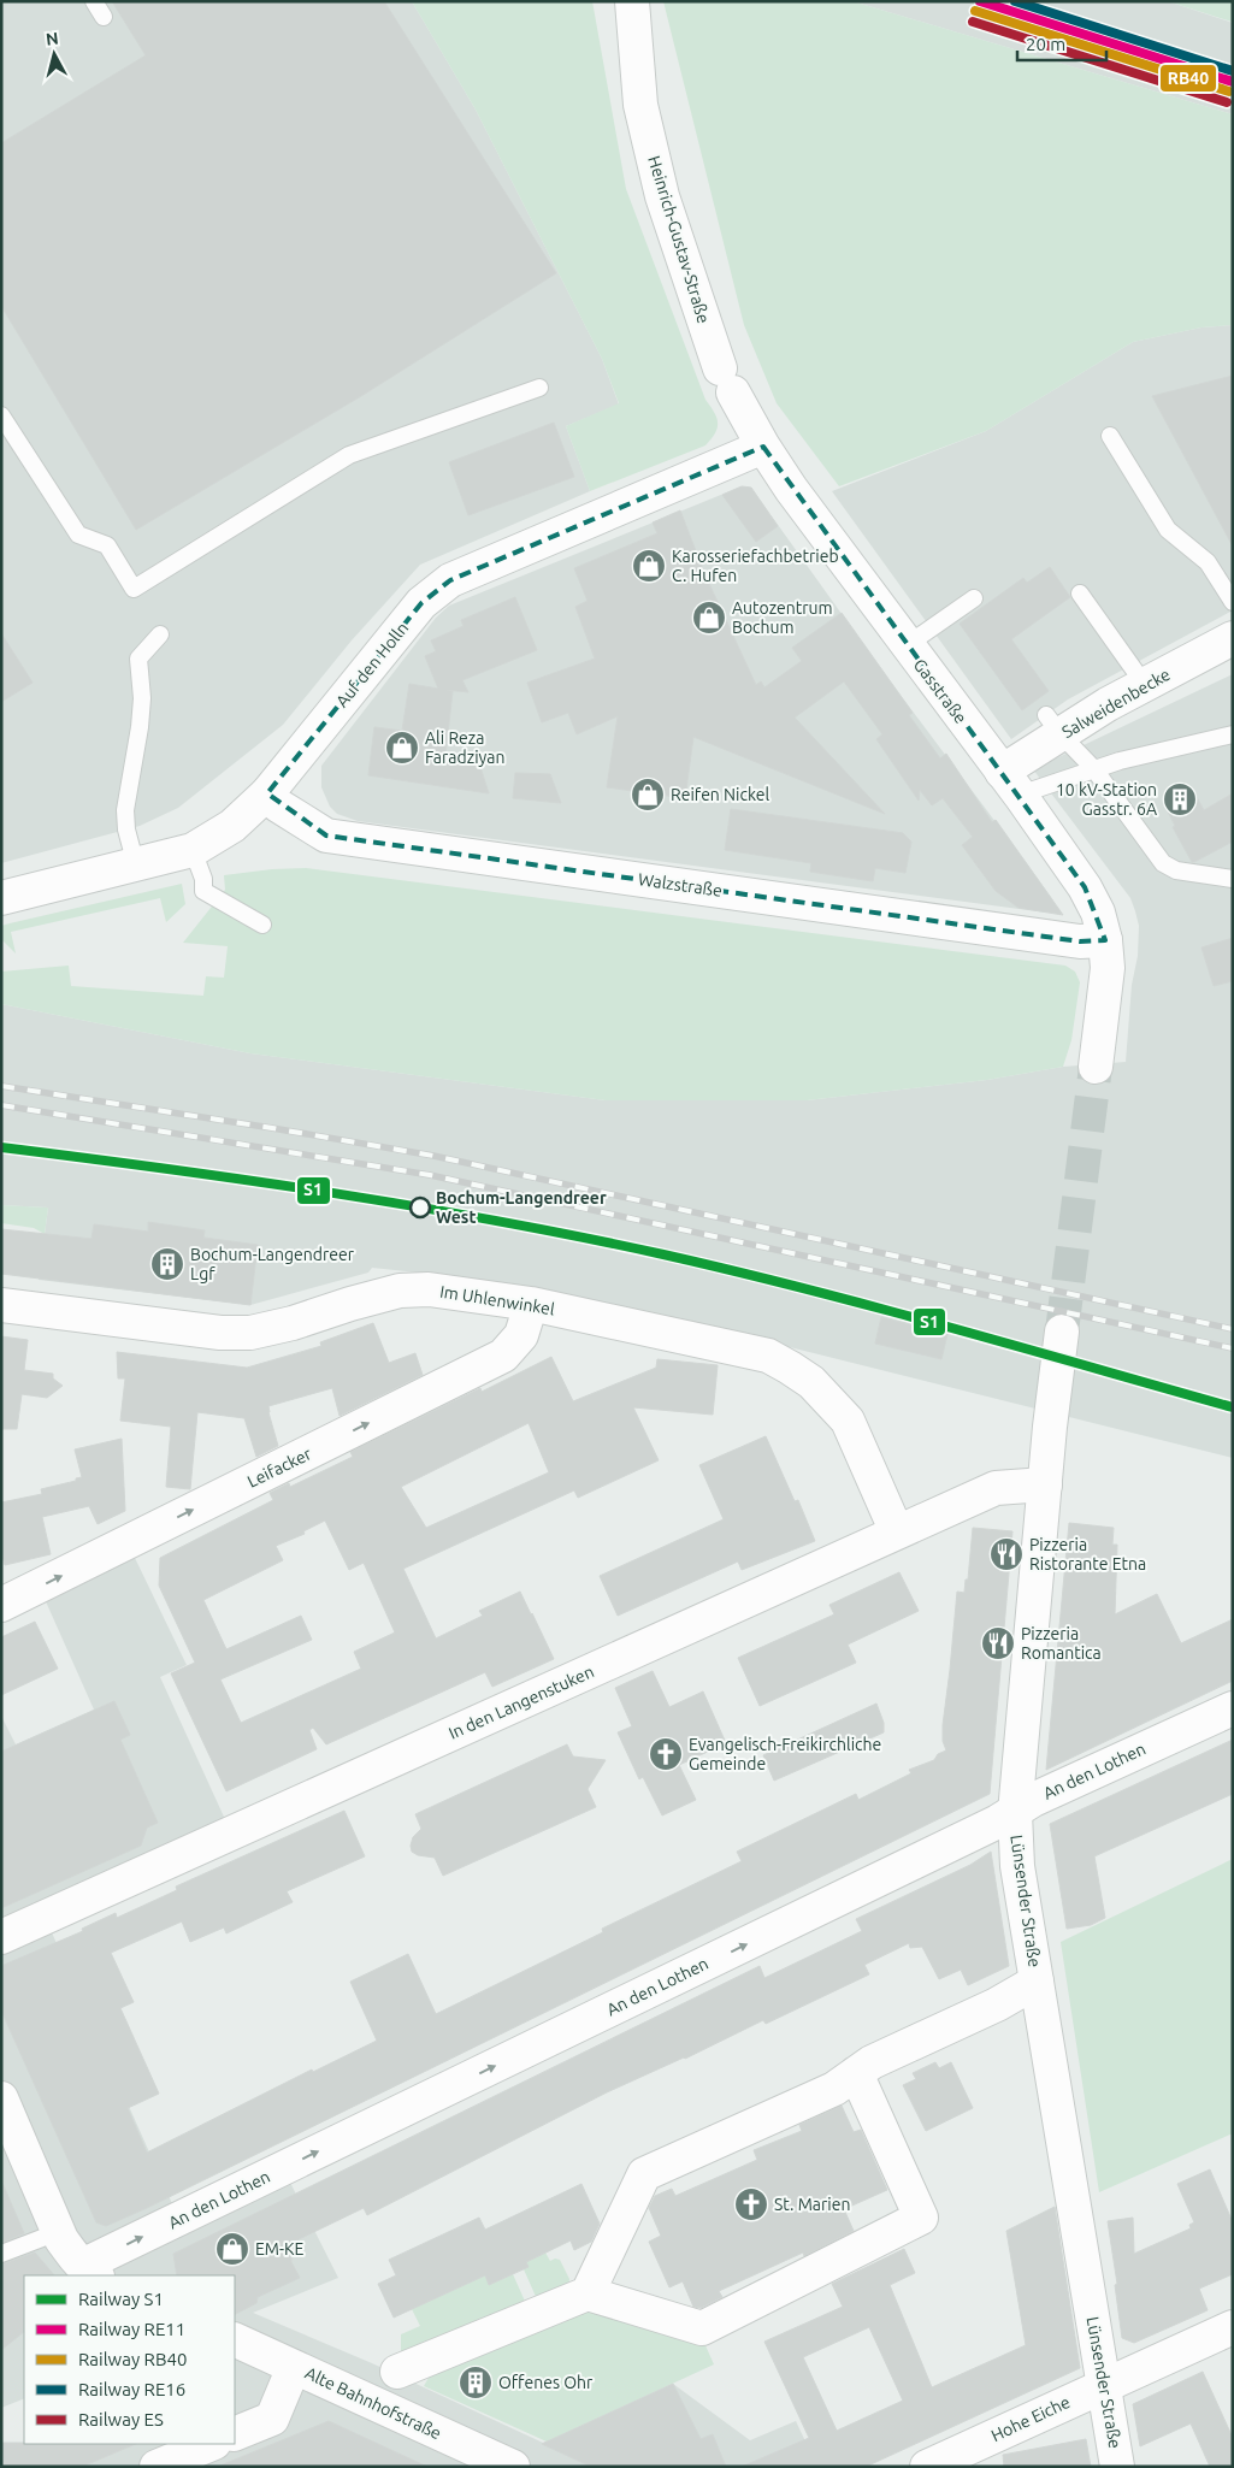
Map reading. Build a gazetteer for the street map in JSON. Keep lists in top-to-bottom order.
{
  "streets": {
    "street": [
      "Heinrich-Gustav-Straße",
      "Auf den Holln",
      "Gasstraße",
      "Salweidenbecke",
      "Walzstraße",
      "Im Uhlenwinkel",
      "Leifacker",
      "In den Langenstuken",
      "An den Lothen",
      "Lünsender Straße",
      "Alte Bahnhofstraße",
      "Hohe Eiche"
    ]
  },
  "crossings": [
    ["Heinrich-Gustav-Straße", "Auf den Holln"],
    ["Heinrich-Gustav-Straße", "Gasstraße"],
    ["Auf den Holln", "Gasstraße"],
    ["Auf den Holln", "Walzstraße"],
    ["Gasstraße", "Salweidenbecke"],
    ["Gasstraße", "Walzstraße"],
    ["Im Uhlenwinkel", "Leifacker"],
    ["Im Uhlenwinkel", "In den Langenstuken"],
    ["In den Langenstuken", "Lünsender Straße"],
    ["An den Lothen", "Lünsender Straße"],
    ["Lünsender Straße", "Hohe Eiche"]
  ],
  "one_way": ["Leifacker"],
  "places": {
    "shop": [
      "Karosseriefachbetrieb C. Hufen",
      "Autozentrum Bochum",
      "Ali Reza Faradziyan",
      "Reifen Nickel",
      "EM-KE"
    ],
    "building": ["10 kV-Station Gasstr. 6A", "Bochum-Langendreer Lgf", "Offenes Ohr"],
    "other": ["Bochum-Langendreer West"],
    "restaurant": ["Pizzeria Ristorante Etna", "Pizzeria Romantica"],
    "church": ["Evangelisch-Freikirchliche Gemeinde", "St. Marien"]
  },
  "lines": [
    "rail line RE11",
    "rail line RE16",
    "rail line RB40",
    "rail line ES",
    "rail line S1"
  ],
  "legend": [
    "Railway S1",
    "Railway RE11",
    "Railway RB40",
    "Railway RE16",
    "Railway ES"
  ],
  "scale_bar": "20 m",
  "north": "top"
}
